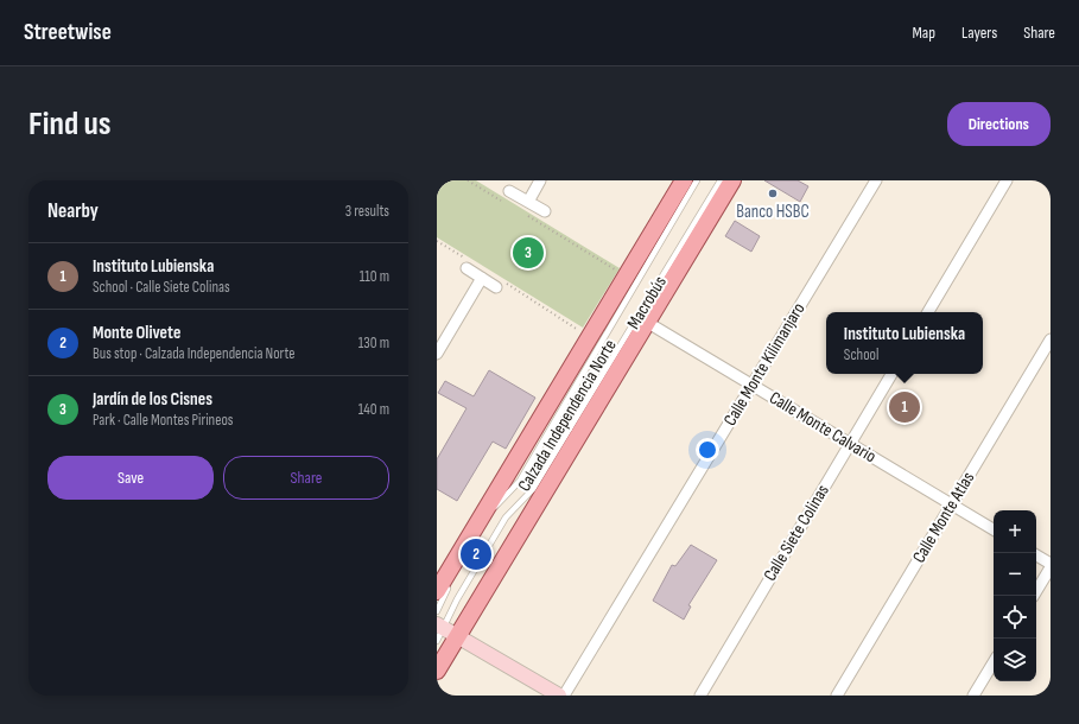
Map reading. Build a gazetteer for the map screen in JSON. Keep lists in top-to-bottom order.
{
  "streets": {
    "main road": ["Calzada Independencia Norte"],
    "street": [
      "Calle Monte Kilimanjaro",
      "Calle Monte Calvario",
      "Calle Monte Atlas",
      "Calle Siete Colinas"
    ],
    "lane": ["Macrobús"]
  },
  "crossings": [
    ["Macrobús", "Calzada Independencia Norte"],
    ["Calle Monte Kilimanjaro", "Calle Monte Calvario"],
    ["Calzada Independencia Norte", "Calle Monte Calvario"],
    ["Calle Monte Calvario", "Calle Monte Atlas"],
    ["Calle Monte Calvario", "Calle Siete Colinas"]
  ],
  "places": ["Banco HSBC"],
  "page": {
    "header": "Streetwise",
    "nav": ["Map", "Layers", "Share"],
    "buttons": [
      "Directions",
      ["Save", "Share"]
    ],
    "title": "Find us",
    "heading": ["Nearby", "3 results"],
    "pins": ["3", "1", "2"],
    "list": [
      {
        "mark": "1",
        "name": "Instituto Lubienska",
        "note": "School · Calle Siete Colinas",
        "value": "110 m"
      },
      {
        "mark": "2",
        "name": "Monte Olivete",
        "note": "Bus stop · Calzada Independencia Norte",
        "value": "130 m"
      },
      {
        "mark": "3",
        "name": "Jardín de los Cisnes",
        "note": "Park · Calle Montes Pirineos",
        "value": "140 m"
      }
    ],
    "popup": ["Instituto Lubienska", "School"],
    "map_buttons": ["+", "−"]
  }
}
